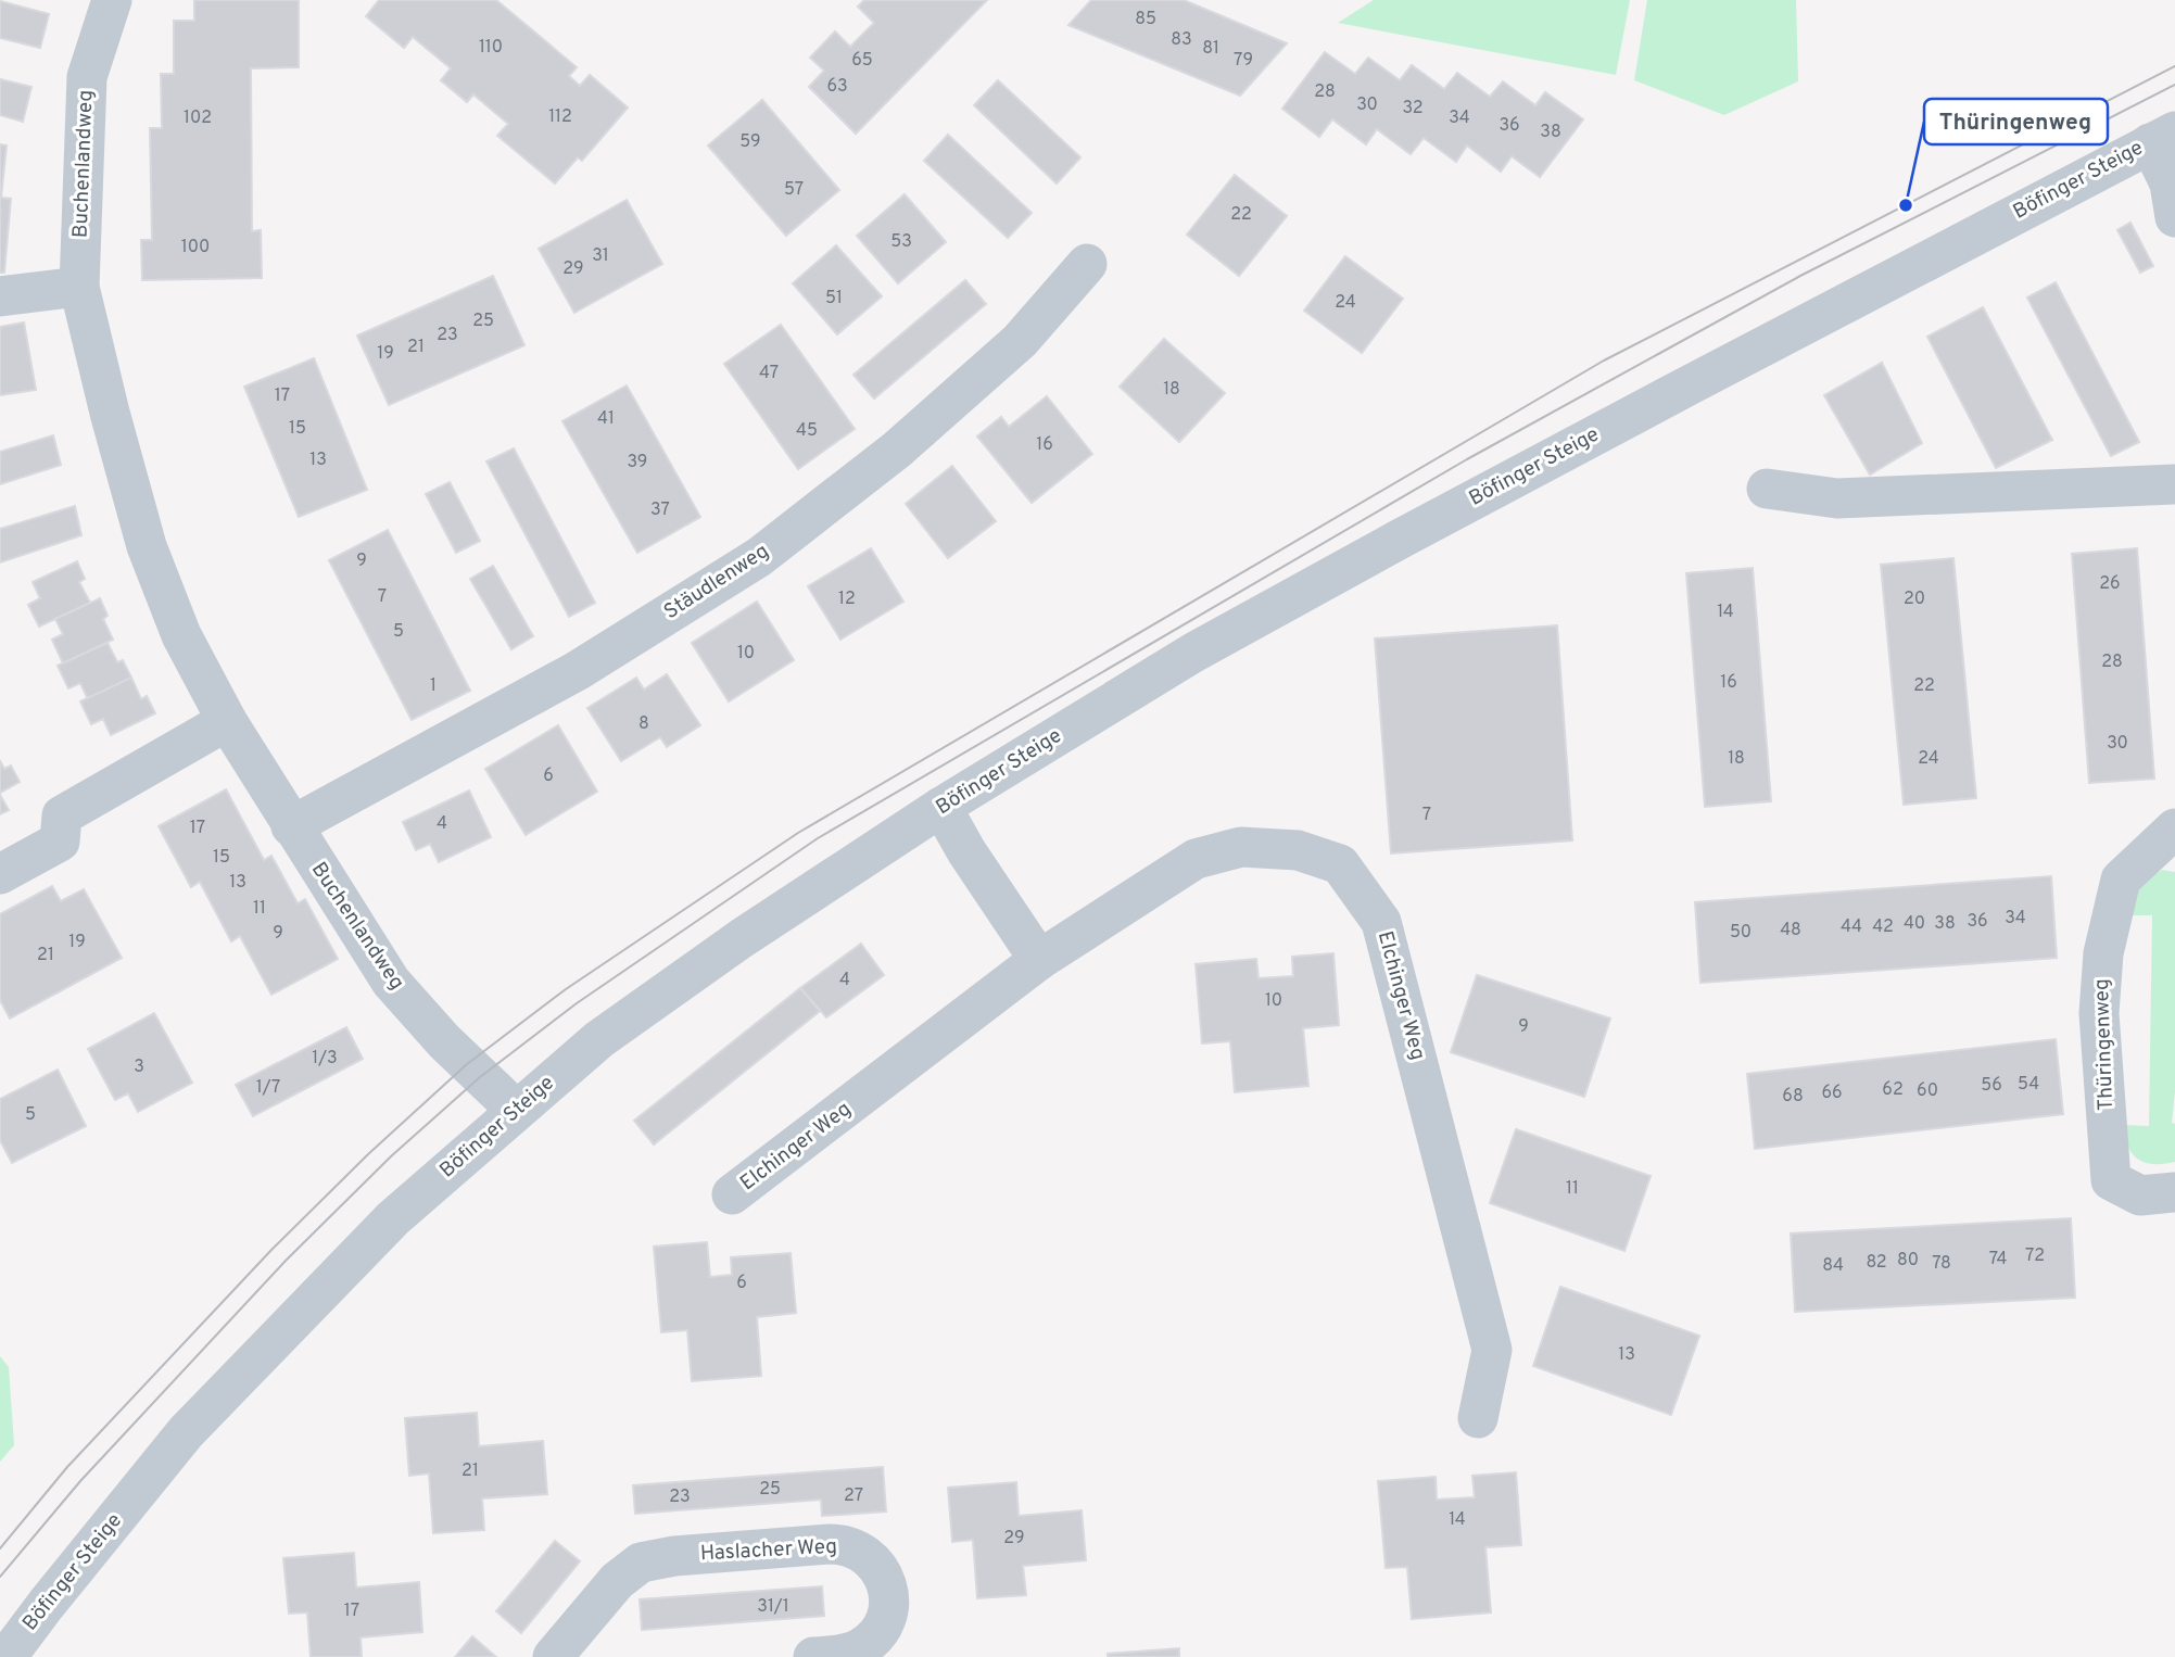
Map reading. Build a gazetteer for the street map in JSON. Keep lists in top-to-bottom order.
{
  "streets": {
    "street": [
      "Buchenlandweg",
      "Böfinger Steige",
      "Stäudlenweg",
      "Elchinger Weg",
      "Thüringenweg",
      "Haslacher Weg"
    ]
  },
  "crossings": [
    ["Buchenlandweg", "Böfinger Steige"],
    ["Buchenlandweg", "Stäudlenweg"]
  ],
  "places": ["Thüringenweg"],
  "house_numbers": [
    "85",
    "83",
    "110",
    "81",
    "65",
    "79",
    "63",
    "28",
    "30",
    "32",
    "112",
    "102",
    "34",
    "36",
    "38",
    "59",
    "57",
    "22",
    "53",
    "100",
    "31",
    "29",
    "51",
    "24",
    "25",
    "23",
    "21",
    "19",
    "47",
    "18",
    "17",
    "41",
    "15",
    "45",
    "16",
    "13",
    "39",
    "37",
    "9",
    "26",
    "7",
    "12",
    "20",
    "14",
    "5",
    "10",
    "28",
    "16",
    "1",
    "22",
    "8",
    "30",
    "18",
    "24",
    "6",
    "7",
    "4",
    "17",
    "15",
    "13",
    "11",
    "34",
    "36",
    "40",
    "38",
    "44",
    "42",
    "48",
    "50",
    "9",
    "19",
    "21",
    "4",
    "10",
    "9",
    "1/3",
    "3",
    "54",
    "56",
    "1/7",
    "62",
    "60",
    "66",
    "68",
    "5",
    "11",
    "72",
    "74",
    "80",
    "82",
    "78",
    "84",
    "6",
    "13",
    "21",
    "25",
    "27",
    "23",
    "14",
    "29",
    "31/1",
    "17"
  ]
}
